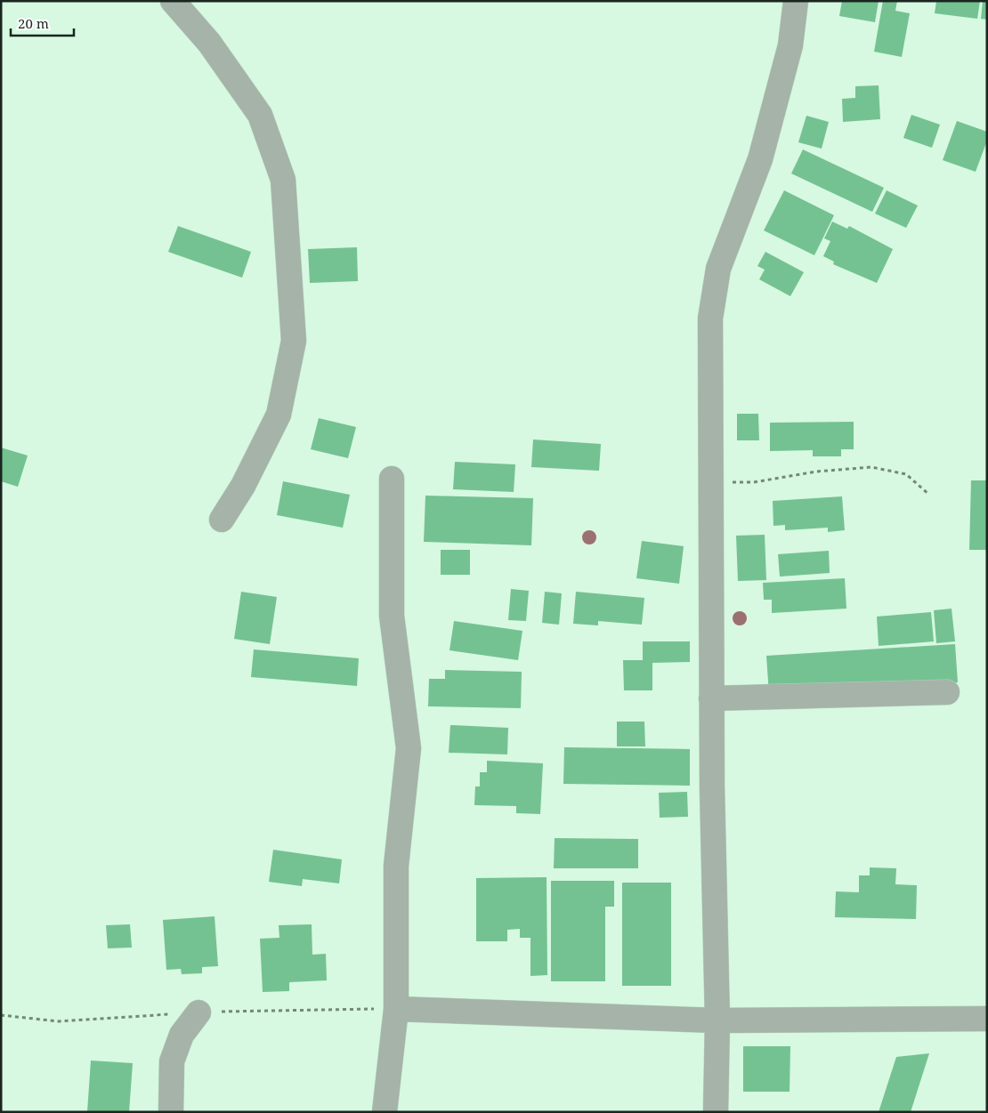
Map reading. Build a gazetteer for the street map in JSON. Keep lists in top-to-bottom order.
{
  "scale_bar": "20 m"
}
